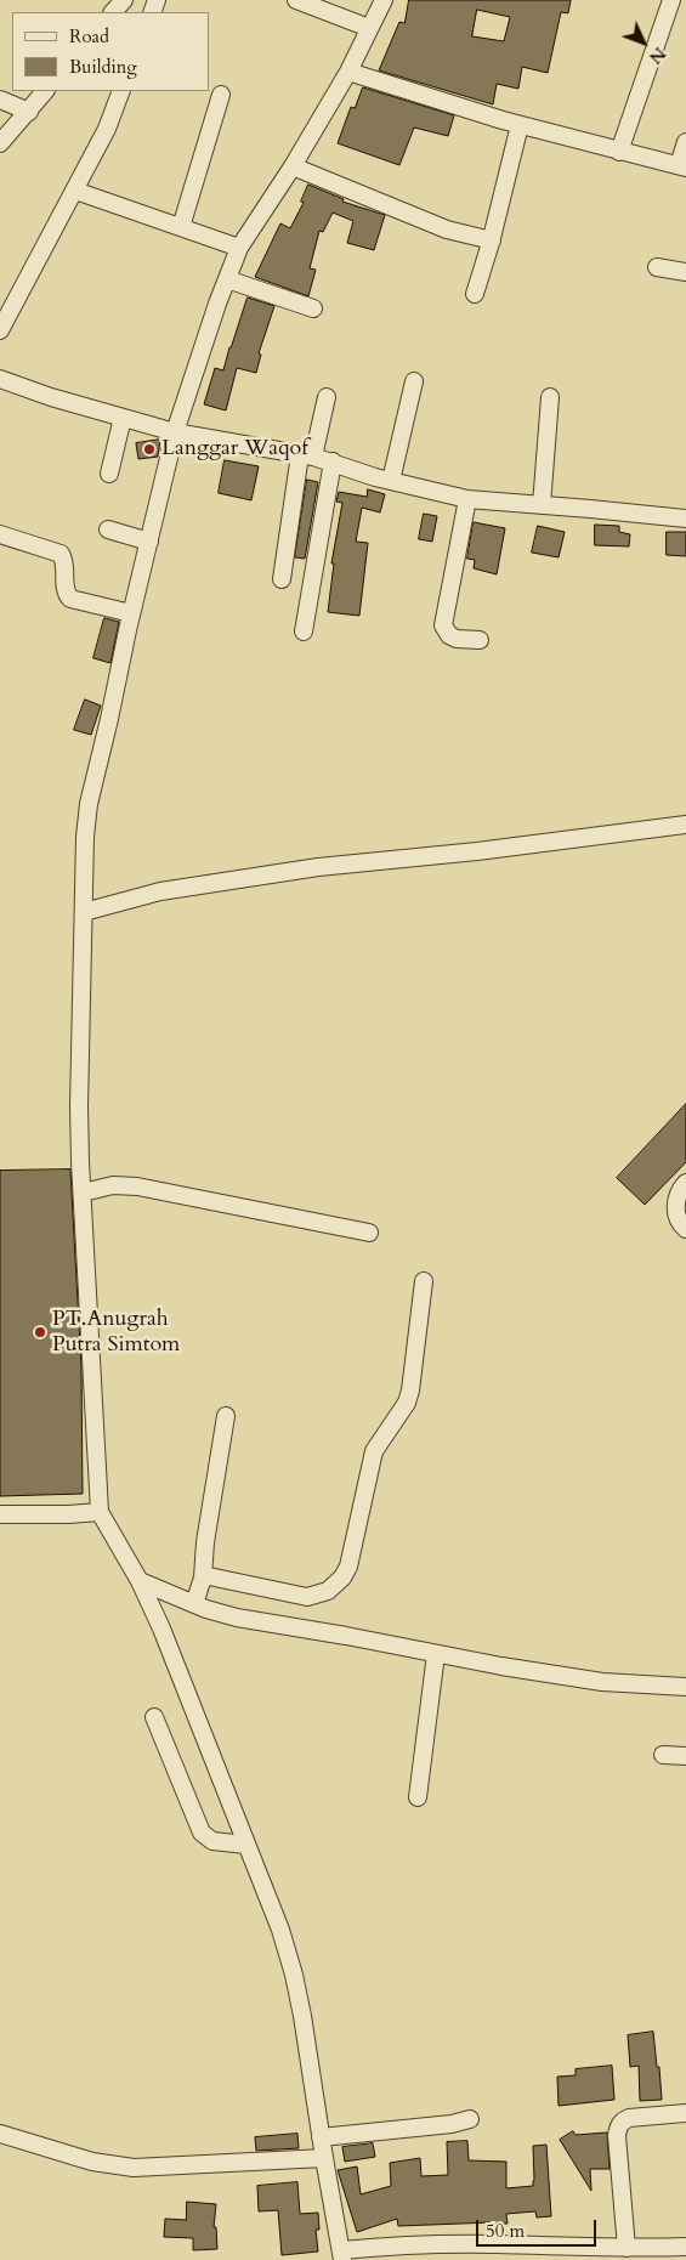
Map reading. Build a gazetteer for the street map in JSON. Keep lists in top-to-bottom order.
{
  "places": ["Langgar Waqof", "PT.Anugrah Putra Simtom"],
  "legend": ["Road", "Building"],
  "scale_bar": "50 m",
  "north": "bottom right"
}
